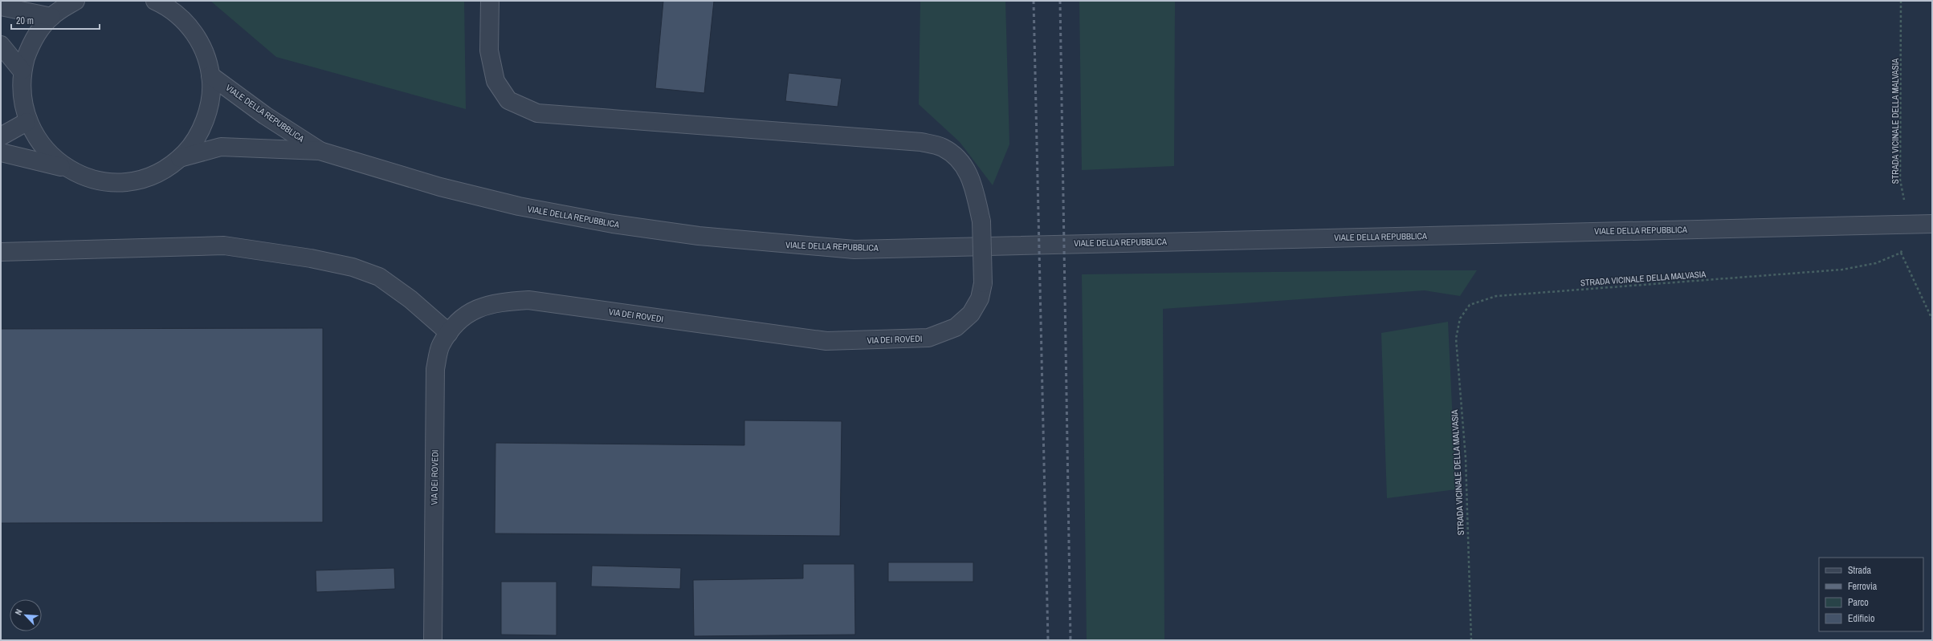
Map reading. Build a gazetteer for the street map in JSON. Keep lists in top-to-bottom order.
{
  "streets": {
    "street": ["VIALE DELLA REPUBBLICA", "VIA DEI ROVEDI"],
    "path": ["STRADA VICINALE DELLA MALVASIA"]
  },
  "crossings": [
    ["VIALE DELLA REPUBBLICA", "STRADA VICINALE DELLA MALVASIA"]
  ],
  "legend": [
    "Strada",
    "Ferrovia",
    "Parco",
    "Edificio"
  ],
  "scale_bar": "20 m",
  "north": "top left"
}
